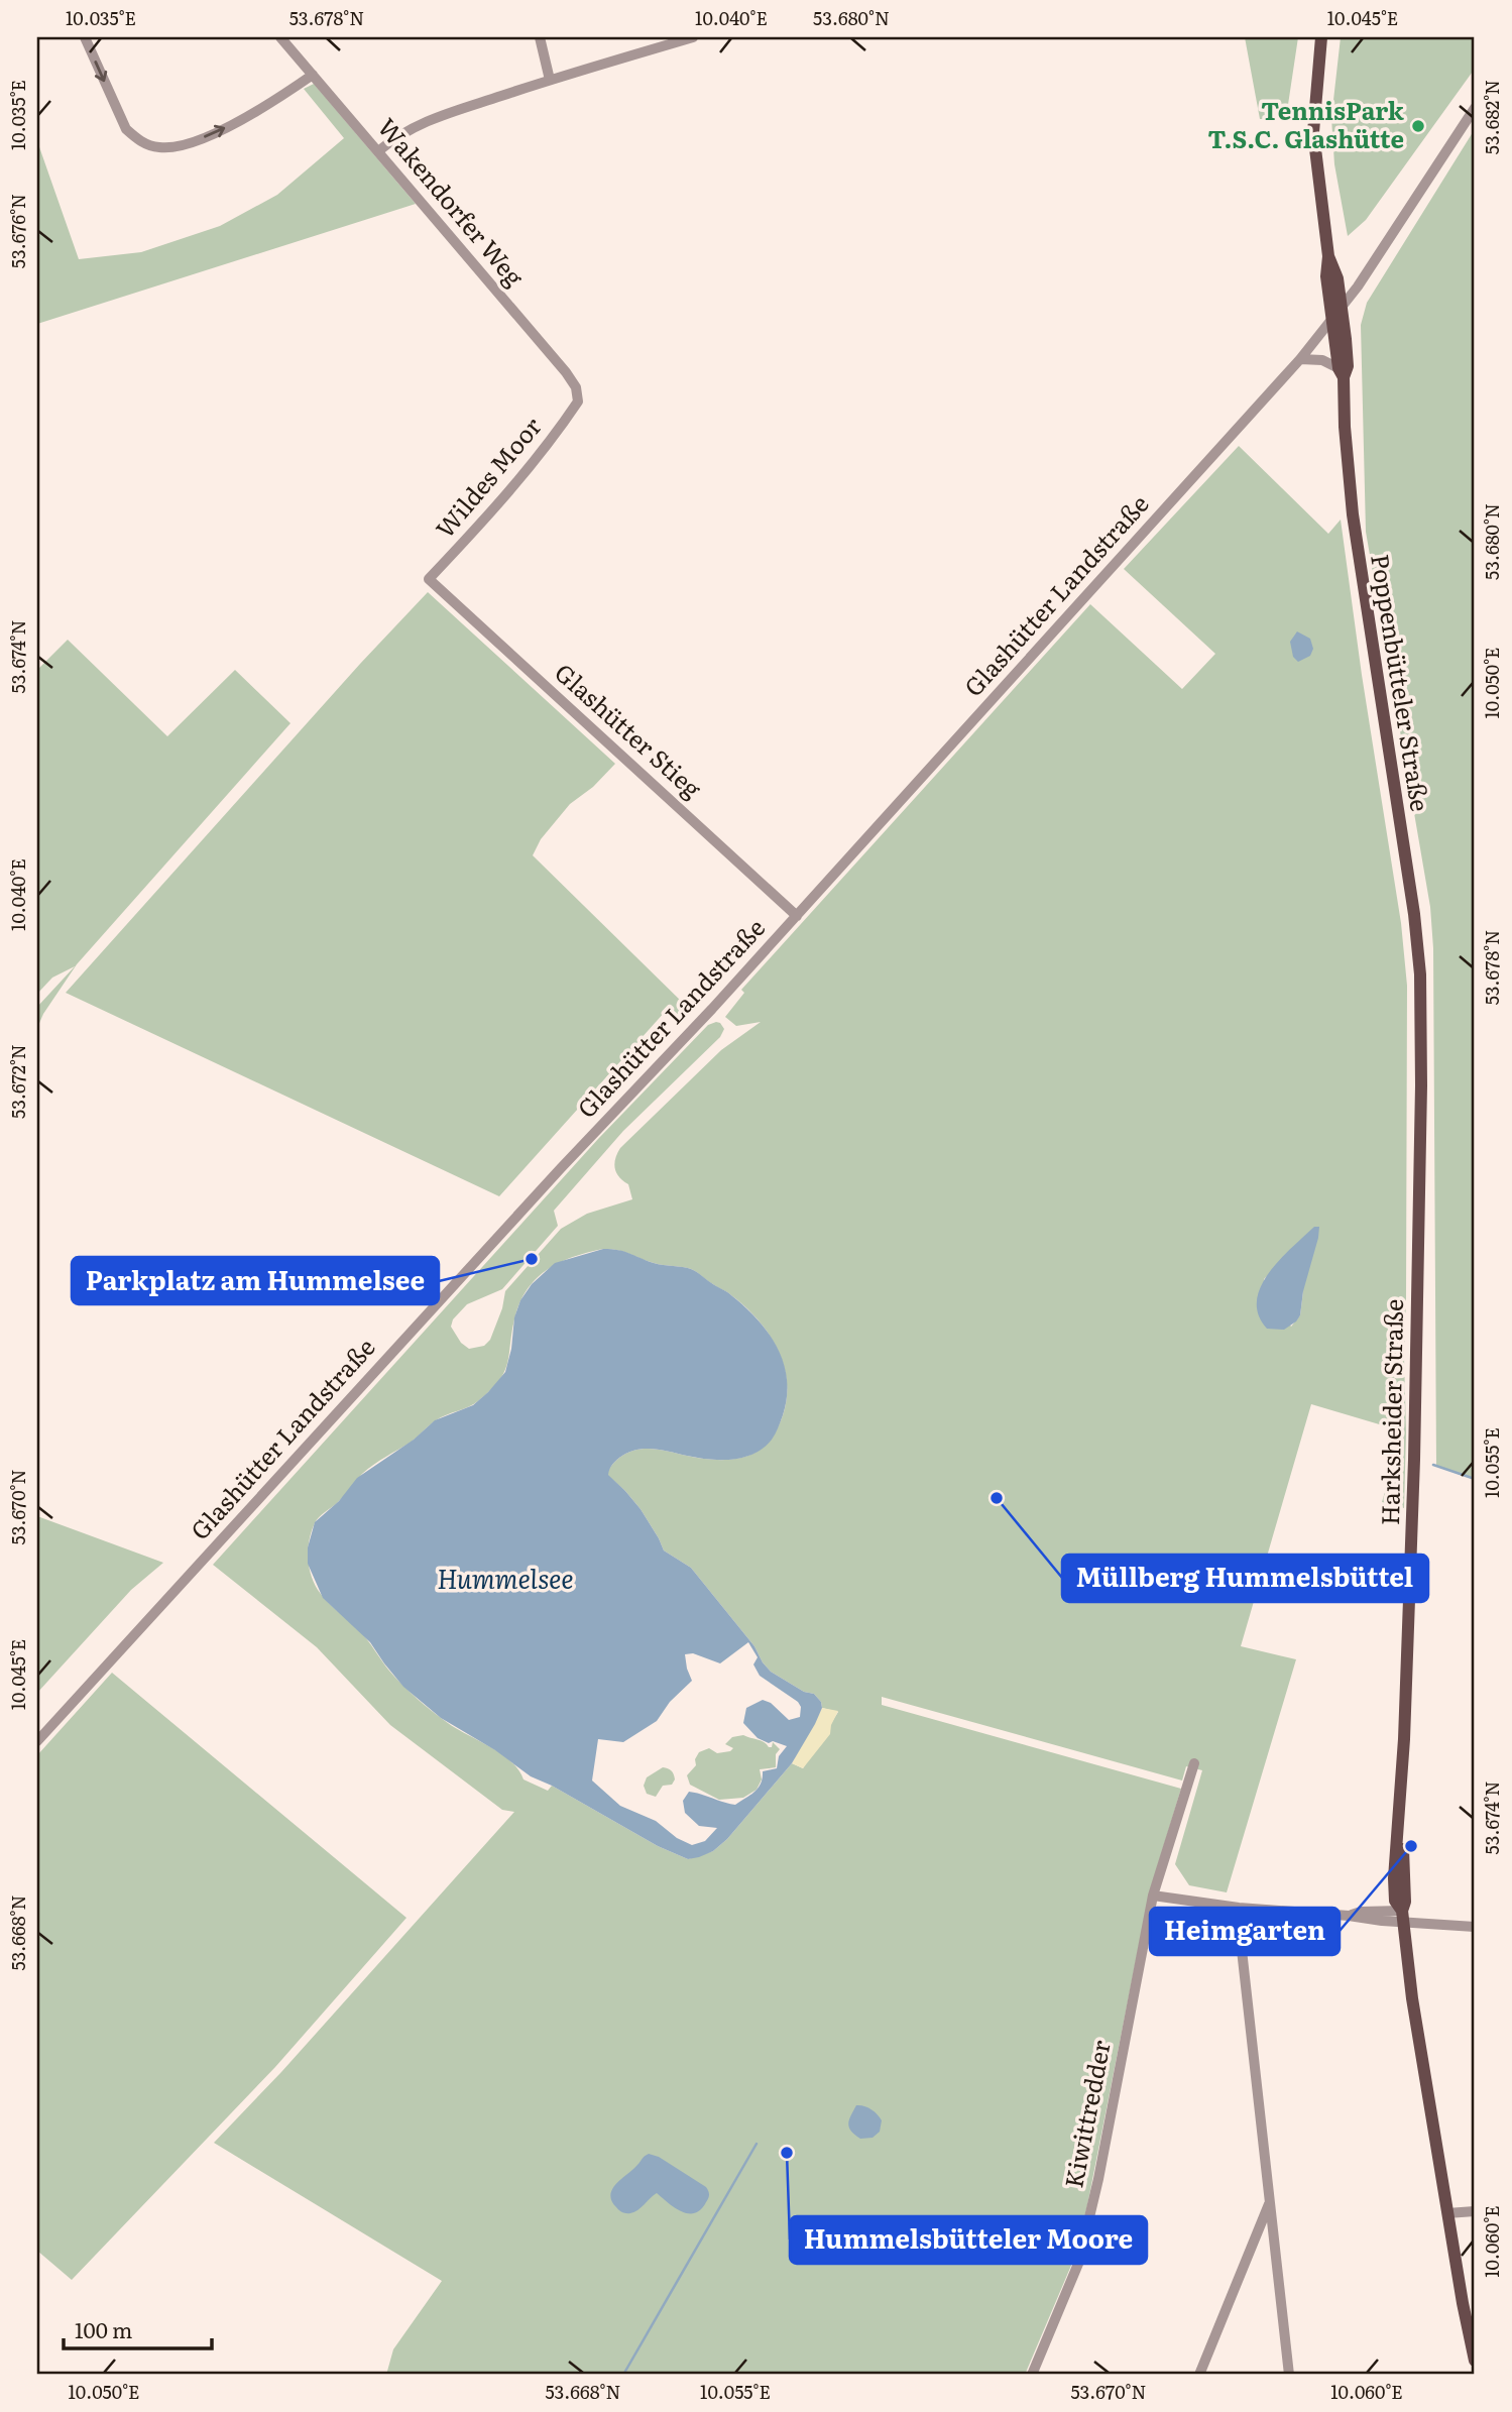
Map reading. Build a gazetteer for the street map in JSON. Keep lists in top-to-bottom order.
{
  "streets": {
    "main road": ["Poppenbütteler Straße", "Harksheider Straße"],
    "street": [
      "Wakendorfer Weg",
      "Wildes Moor",
      "Glashütter Landstraße",
      "Glashütter Stieg",
      "Kiwittredder"
    ]
  },
  "crossings": [
    ["Wakendorfer Weg", "Wildes Moor"],
    ["Wildes Moor", "Glashütter Stieg"],
    ["Glashütter Landstraße", "Poppenbütteler Straße"],
    ["Glashütter Landstraße", "Glashütter Stieg"],
    ["Poppenbütteler Straße", "Harksheider Straße"]
  ],
  "water": ["Hummelsee"],
  "places": [
    "TennisPark T.S.C. Glashütte",
    "Parkplatz am Hummelsee",
    "Müllberg Hummelsbüttel",
    "Heimgarten",
    "Hummelsbütteler Moore"
  ],
  "scale_bar": "100 m",
  "coordinates": [
    "10.035°E",
    "53.678°N",
    "10.040°E",
    "53.680°N",
    "10.045°E",
    "53.682°N",
    "53.676°N",
    "53.674°N",
    "10.050°E",
    "53.672°N",
    "10.055°E",
    "53.670°N",
    "53.668°N",
    "10.060°E"
  ]
}
